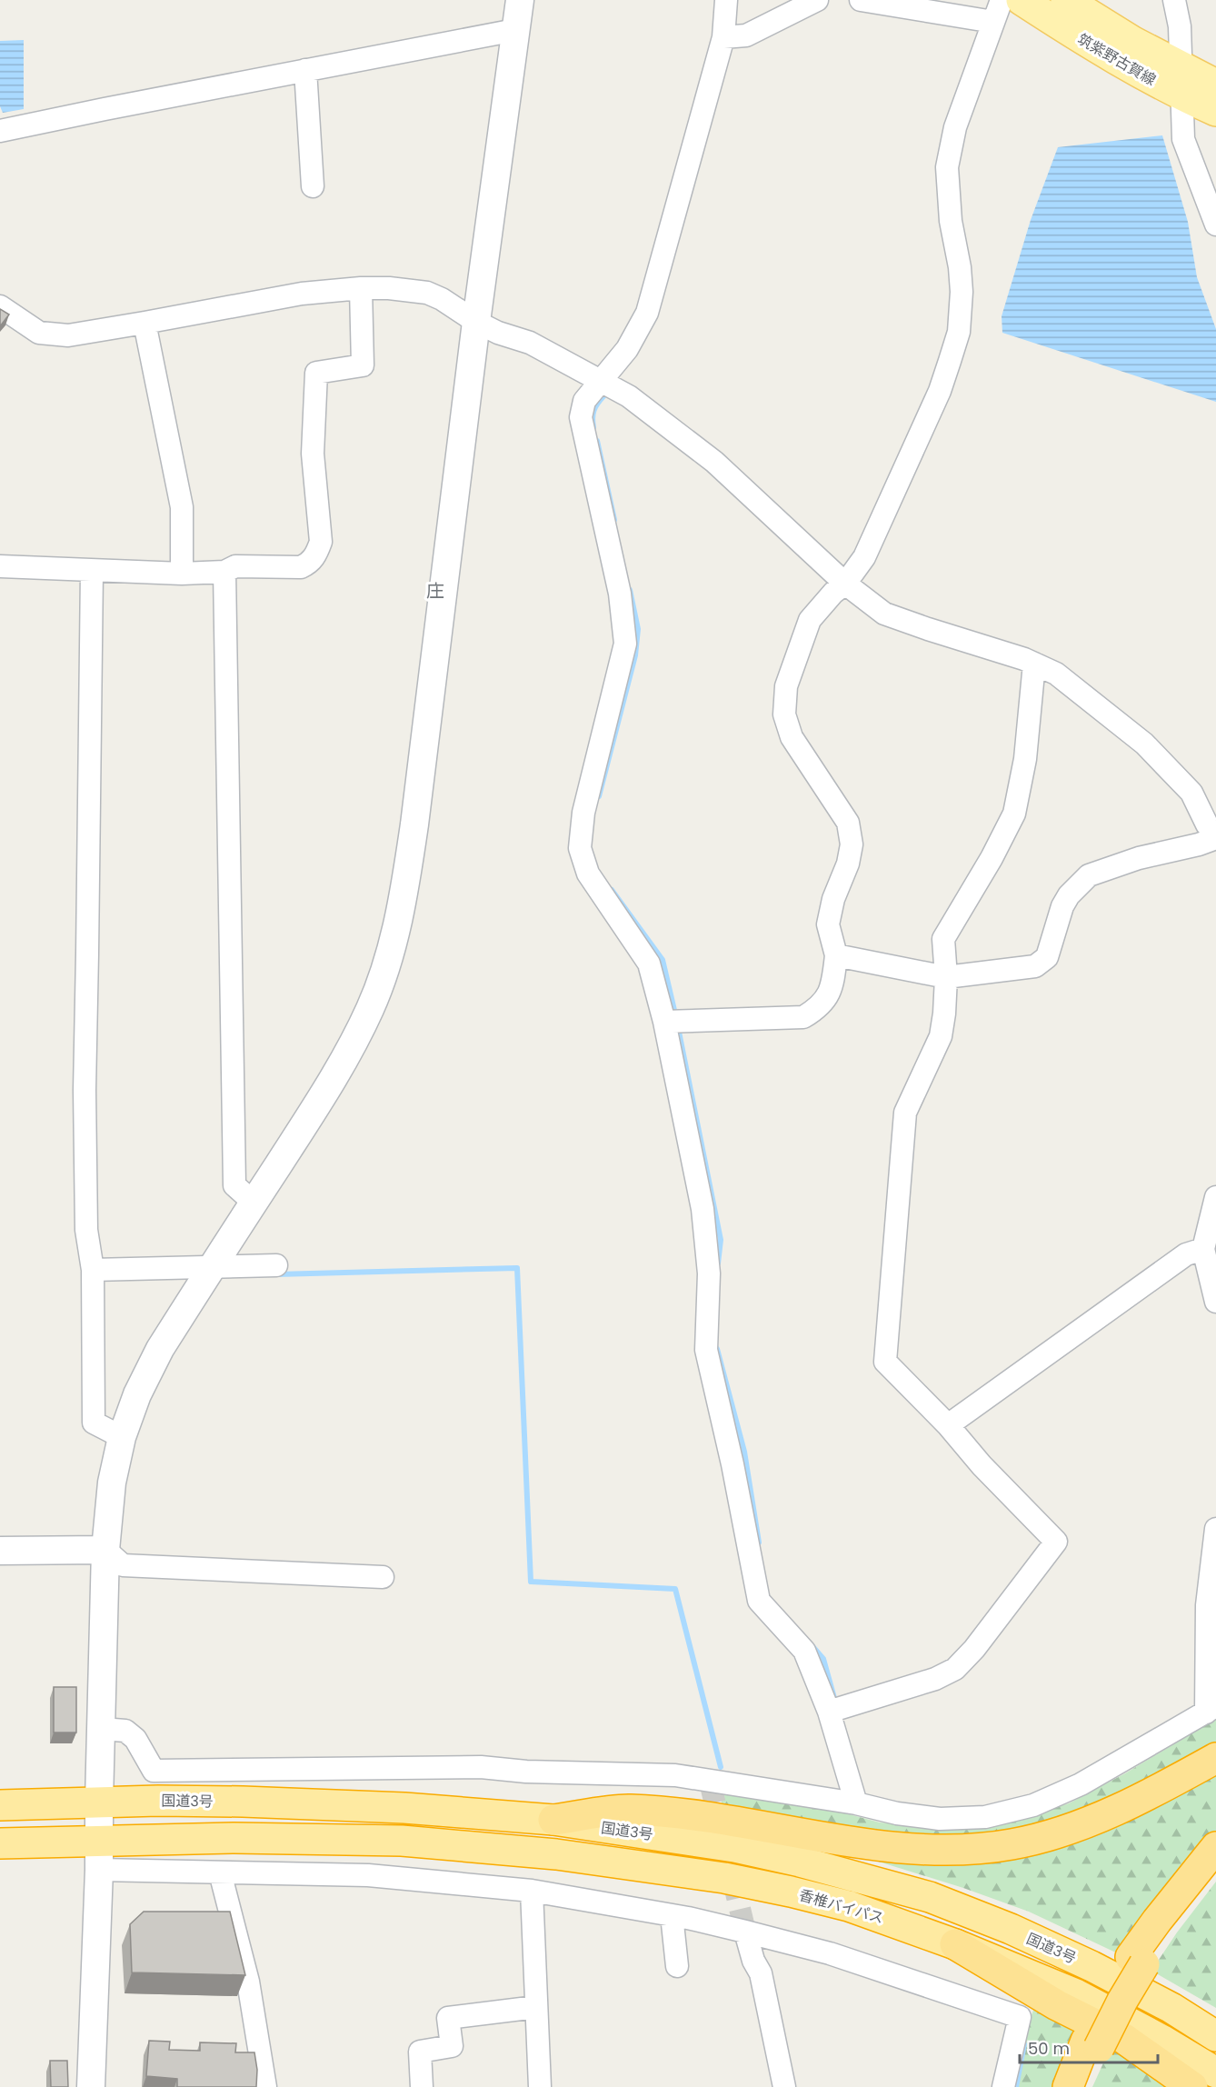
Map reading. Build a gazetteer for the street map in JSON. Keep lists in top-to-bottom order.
{
  "streets": {
    "highway": ["国道3号", "香椎バイパス"],
    "main road": ["筑紫野古賀線"]
  },
  "districts": ["庄"],
  "scale_bar": "50 m"
}
